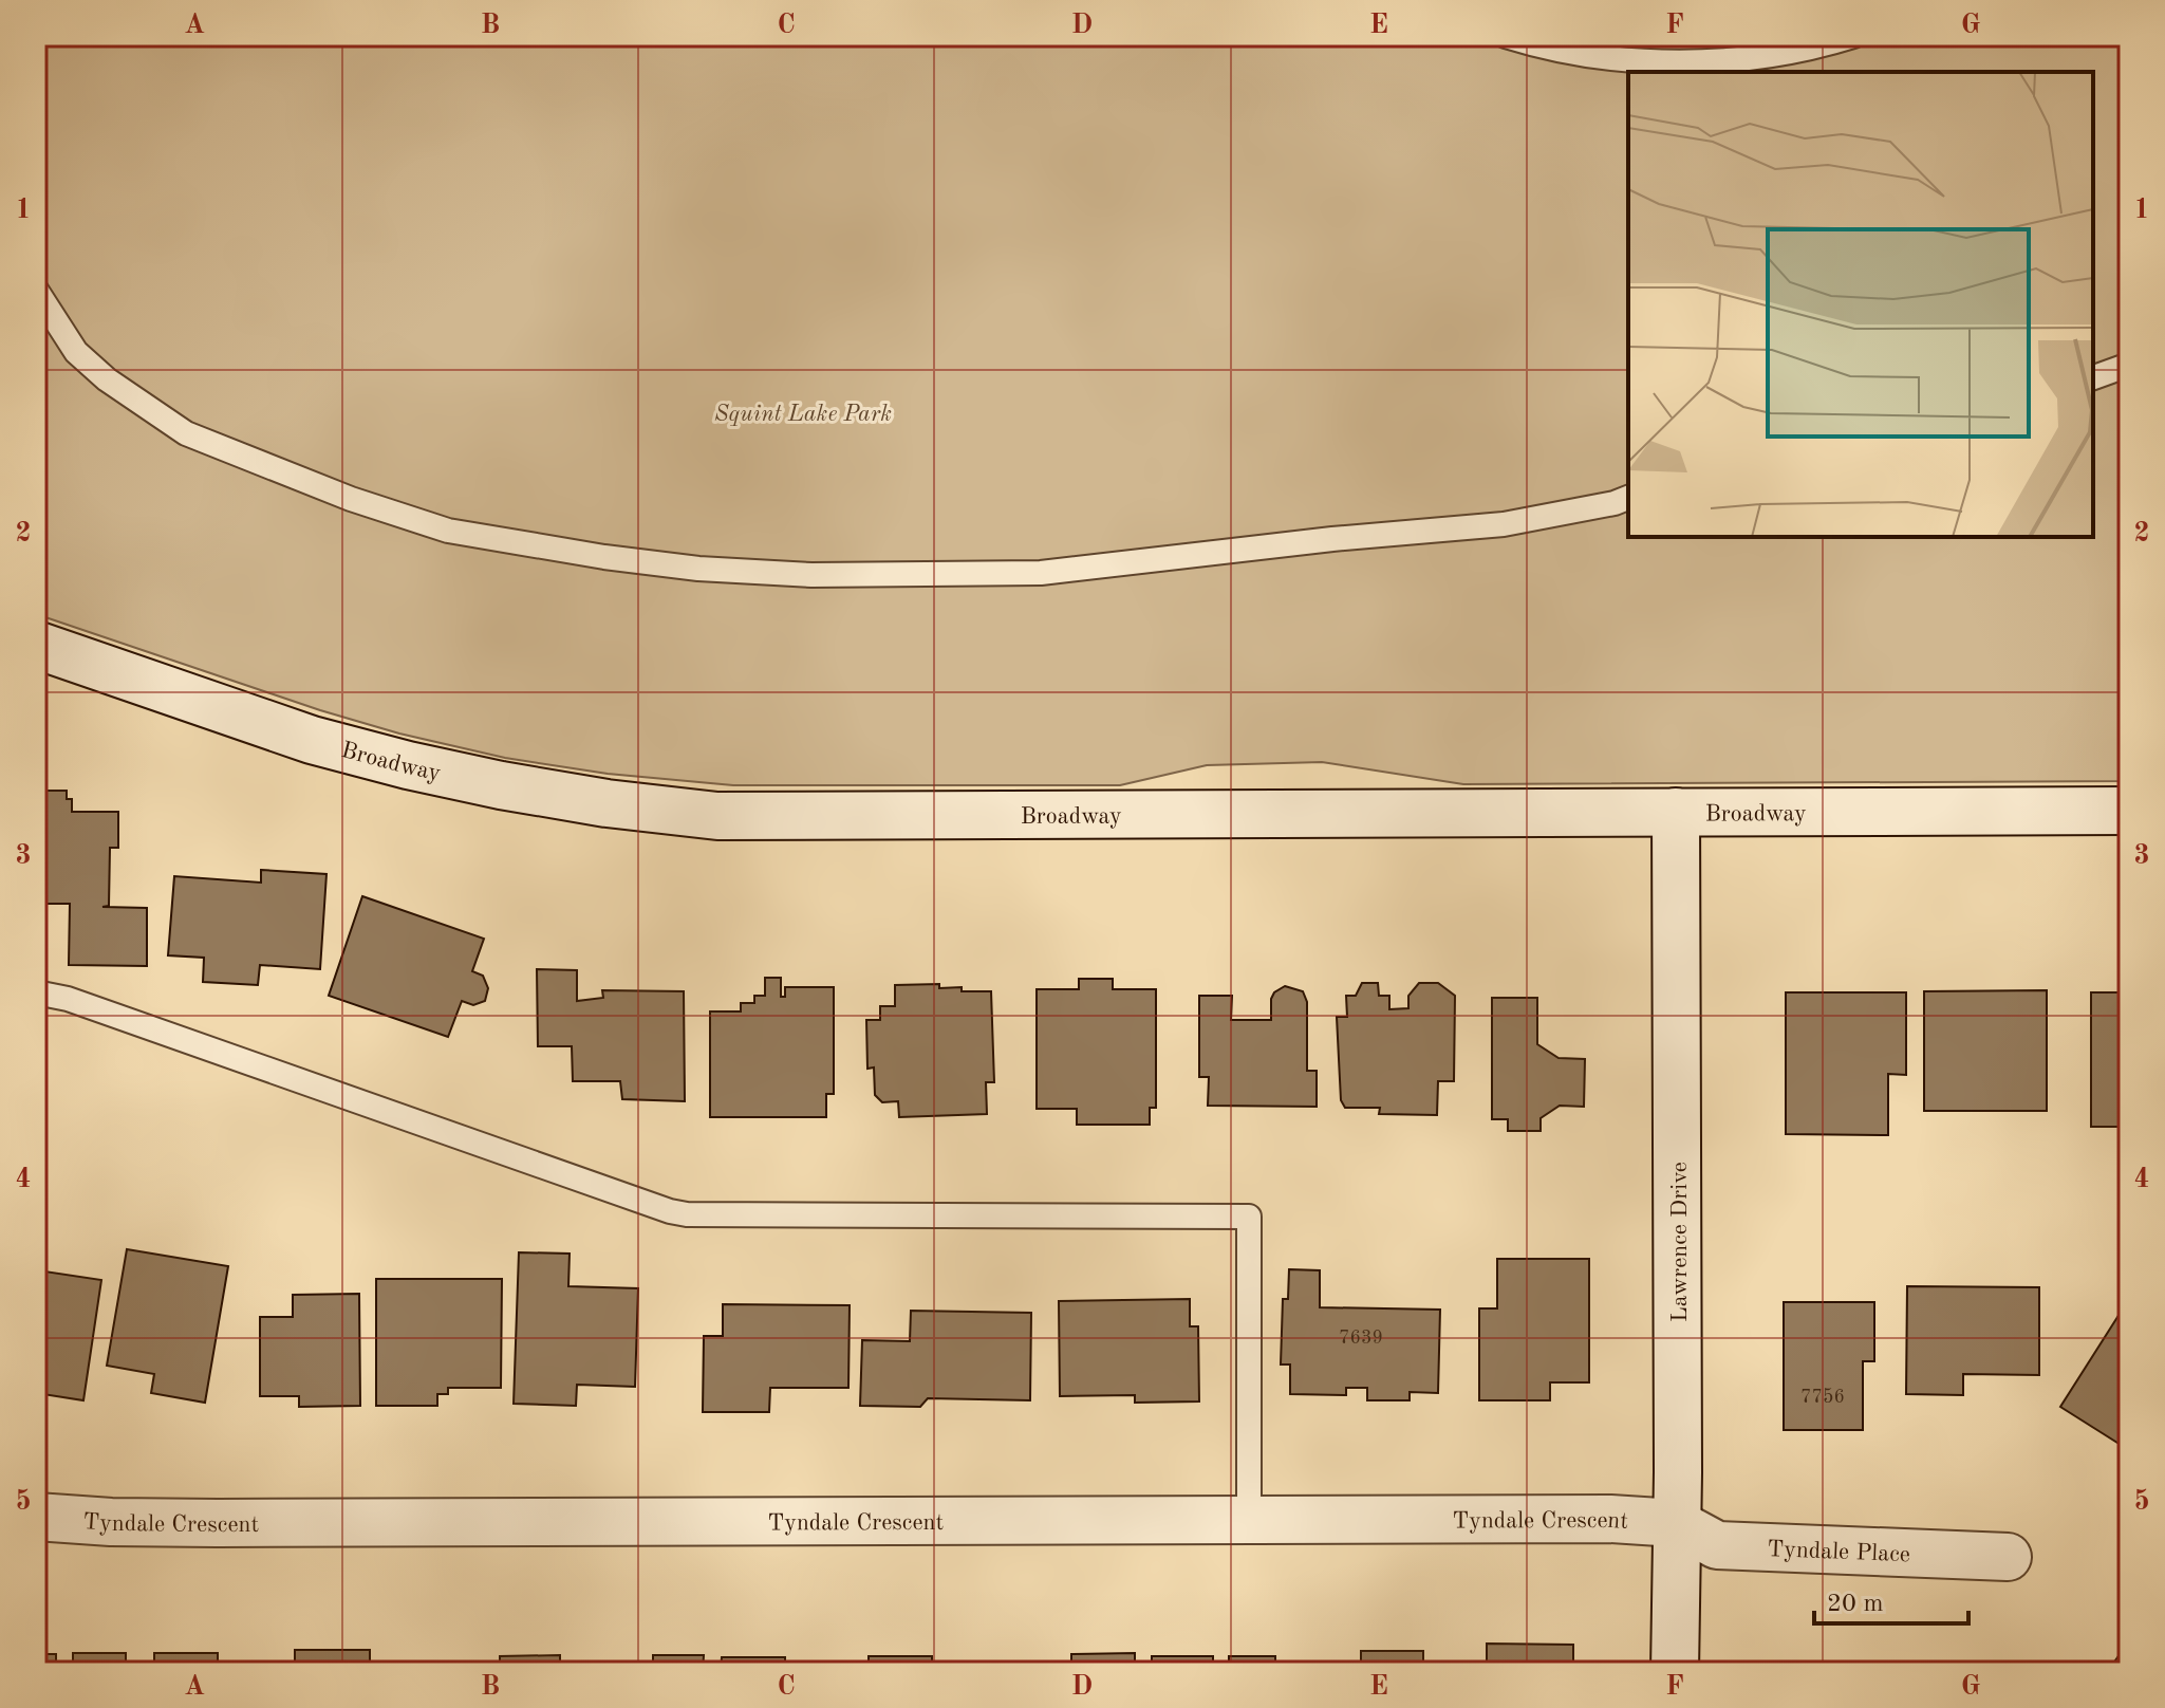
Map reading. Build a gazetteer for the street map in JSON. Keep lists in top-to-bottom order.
{
  "streets": {
    "street": [
      "Broadway",
      "Lawrence Drive",
      "Tyndale Crescent",
      "Tyndale Place"
    ]
  },
  "crossings": [
    ["Broadway", "Lawrence Drive"],
    ["Lawrence Drive", "Tyndale Crescent"],
    ["Lawrence Drive", "Tyndale Place"],
    ["Tyndale Crescent", "Tyndale Place"]
  ],
  "parks": ["Squint Lake Park"],
  "house_numbers": ["7639", "7756"],
  "scale_bar": "20 m",
  "grid": {
    "columns": [
      "A",
      "B",
      "C",
      "D",
      "E",
      "F",
      "G"
    ],
    "rows": [
      "1",
      "2",
      "3",
      "4",
      "5"
    ]
  }
}
